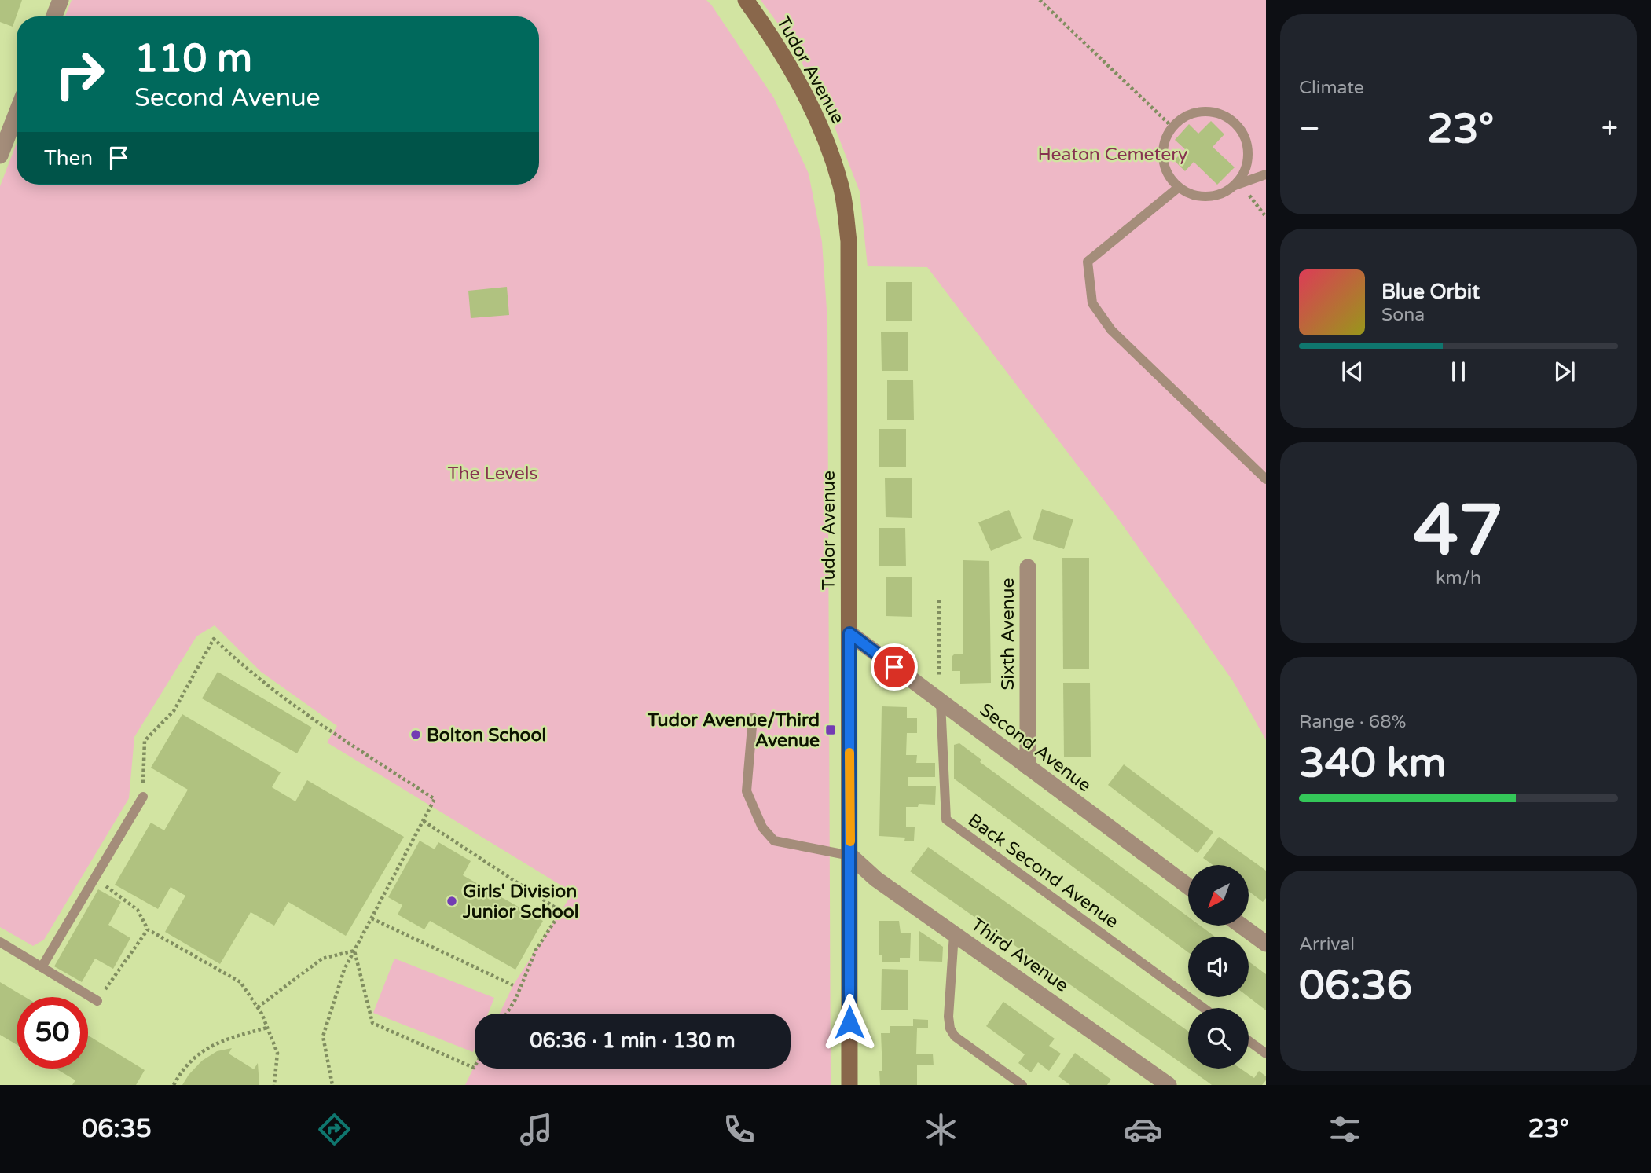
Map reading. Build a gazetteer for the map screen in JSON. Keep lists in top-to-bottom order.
{
  "streets": {
    "main road": ["Tudor Avenue"],
    "street": ["Sixth Avenue", "Second Avenue", "Third Avenue"],
    "lane": ["Back Second Avenue"]
  },
  "crossings": [
    ["Tudor Avenue", "Second Avenue"],
    ["Tudor Avenue", "Third Avenue"],
    ["Sixth Avenue", "Second Avenue"],
    ["Second Avenue", "Back Second Avenue"]
  ],
  "parks": ["Heaton Cemetery", "The Levels"],
  "places": {
    "transit": ["Tudor Avenue/Third Avenue"],
    "other": ["Bolton School", "Girls' Division Junior School"]
  },
  "north": "bottom left",
  "page": {
    "tile": [
      "Climate",
      ["47", "km/h"],
      ["Range · 68%", "340 km"],
      ["Arrival", "06:36"]
    ],
    "turn": ["110 m", "Second Avenue"],
    "heat": ["−", "23°", "+"],
    "then": "Then",
    "song": ["Blue Orbit", "Sona"],
    "limit": "50",
    "trip": "06:36 · 1 min · 130 m",
    "tabs": ["06:35", "23°"]
  }
}
